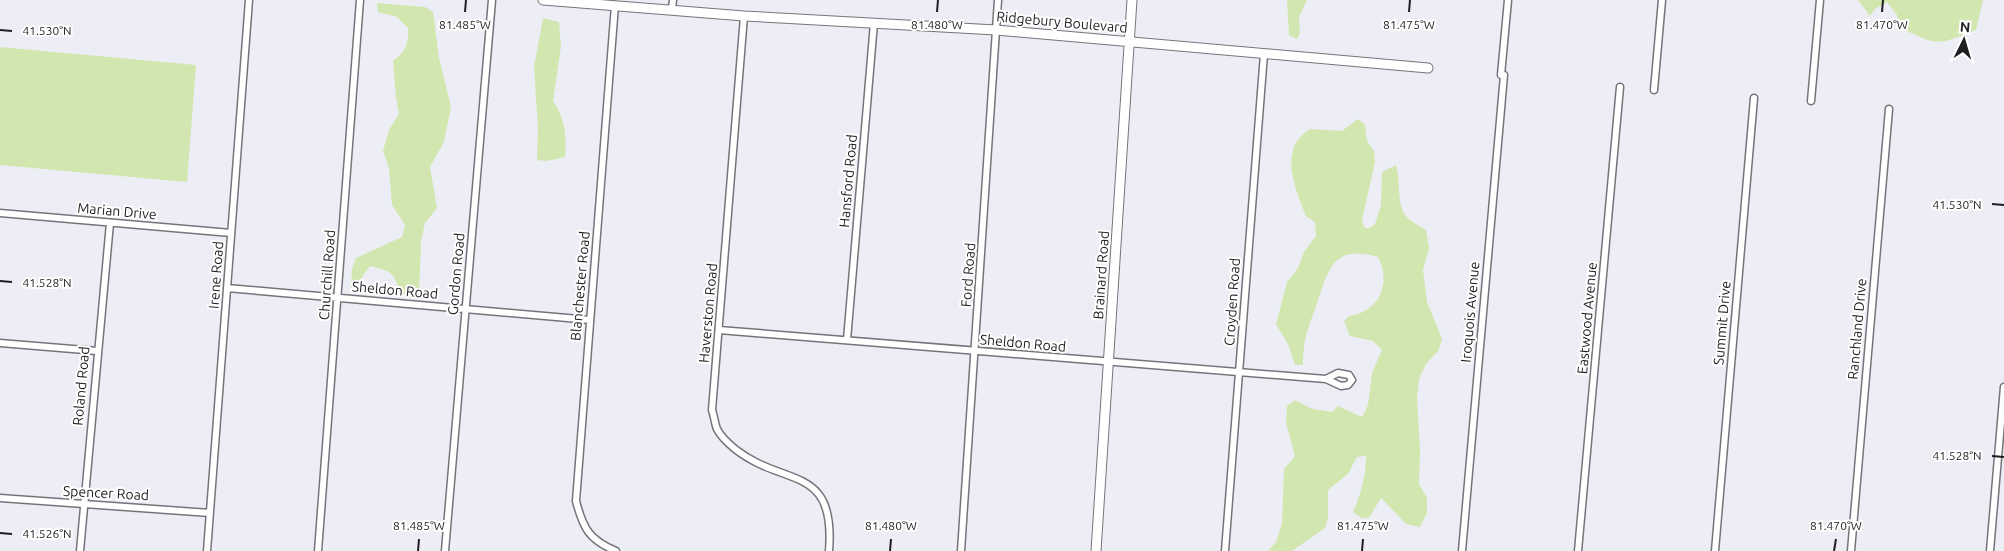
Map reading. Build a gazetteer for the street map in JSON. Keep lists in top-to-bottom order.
{
  "streets": {
    "street": [
      "Ridgebury Boulevard",
      "Hansford Road",
      "Marian Drive",
      "Gordon Road",
      "Irene Road",
      "Churchill Road",
      "Ford Road",
      "Brainard Road",
      "Blanchester Road",
      "Sheldon Road",
      "Croyden Road",
      "Iroquois Avenue",
      "Haverston Road",
      "Eastwood Avenue",
      "Summit Drive",
      "Ranchland Drive",
      "Roland Road",
      "Spencer Road"
    ]
  },
  "crossings": [
    ["Ridgebury Boulevard", "Hansford Road"],
    ["Ridgebury Boulevard", "Ford Road"],
    ["Ridgebury Boulevard", "Brainard Road"],
    ["Ridgebury Boulevard", "Blanchester Road"],
    ["Ridgebury Boulevard", "Croyden Road"],
    ["Ridgebury Boulevard", "Haverston Road"],
    ["Hansford Road", "Sheldon Road"],
    ["Marian Drive", "Irene Road"],
    ["Marian Drive", "Roland Road"],
    ["Gordon Road", "Sheldon Road"],
    ["Irene Road", "Sheldon Road"],
    ["Irene Road", "Spencer Road"],
    ["Churchill Road", "Sheldon Road"],
    ["Ford Road", "Sheldon Road"],
    ["Brainard Road", "Sheldon Road"],
    ["Blanchester Road", "Sheldon Road"],
    ["Sheldon Road", "Croyden Road"],
    ["Sheldon Road", "Haverston Road"],
    ["Roland Road", "Spencer Road"]
  ],
  "north": "top",
  "coordinates": [
    "81.485°W",
    "81.480°W",
    "81.475°W",
    "81.470°W",
    "41.530°N",
    "41.528°N",
    "41.526°N"
  ]
}
